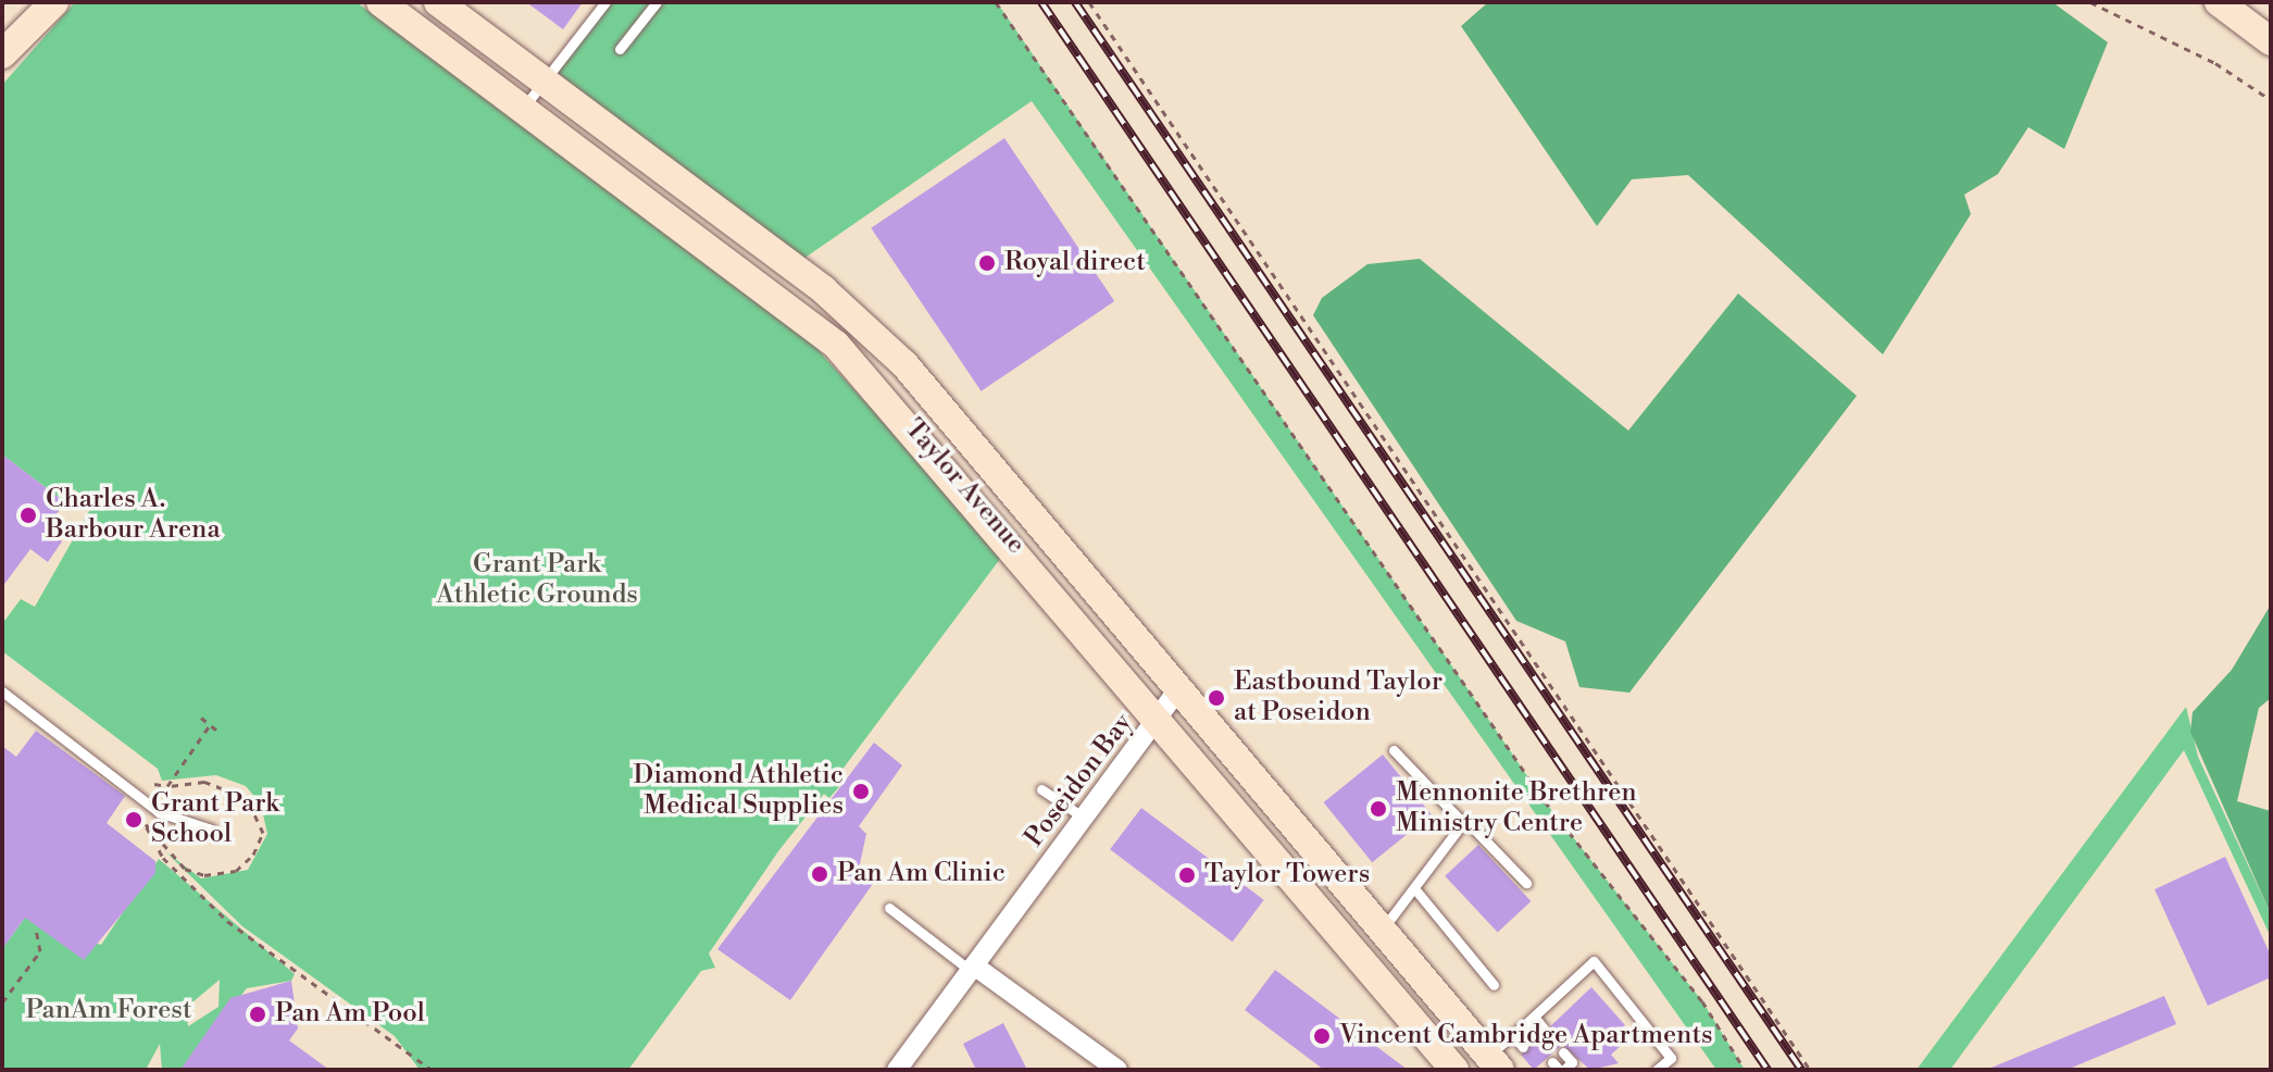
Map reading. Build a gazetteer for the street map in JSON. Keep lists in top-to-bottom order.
{
  "streets": {
    "main road": ["Taylor Avenue"],
    "street": ["Poseidon Bay"]
  },
  "crossings": [
    ["Taylor Avenue", "Poseidon Bay"]
  ],
  "parks": ["Grant Park Athletic Grounds", "PanAm Forest"],
  "places": [
    "Royal direct",
    "Charles A. Barbour Arena",
    "Eastbound Taylor at Poseidon",
    "Diamond Athletic Medical Supplies",
    "Mennonite Brethren Ministry Centre",
    "Grant Park School",
    "Pan Am Clinic",
    "Taylor Towers",
    "Pan Am Pool",
    "Vincent Cambridge Apartments"
  ]
}
